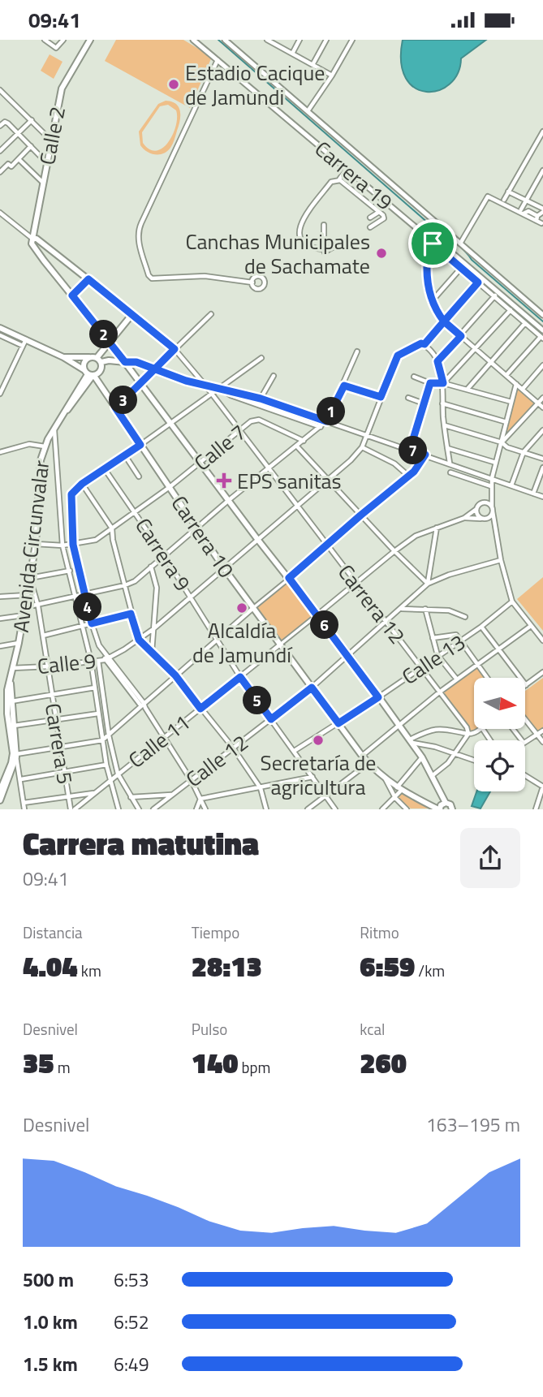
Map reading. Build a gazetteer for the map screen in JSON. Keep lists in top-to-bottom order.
{
  "streets": {
    "main road": [
      "Calle 2",
      "Carrera 10",
      "Avenida Circunvalar",
      "Carrera 12"
    ],
    "street": [
      "Carrera 19",
      "Calle 7",
      "Carrera 9",
      "Calle 13",
      "Calle 9",
      "Calle 11",
      "Carrera 5",
      "Calle 12"
    ]
  },
  "crossings": [
    ["Calle 2", "Carrera 12"],
    ["Carrera 19", "Calle 9"],
    ["Calle 7", "Carrera 10"],
    ["Calle 7", "Avenida Circunvalar"],
    ["Calle 7", "Carrera 9"],
    ["Calle 7", "Carrera 12"],
    ["Carrera 10", "Avenida Circunvalar"],
    ["Carrera 10", "Carrera 12"],
    ["Carrera 10", "Calle 13"],
    ["Carrera 10", "Calle 9"],
    ["Carrera 10", "Calle 11"],
    ["Carrera 10", "Calle 12"],
    ["Avenida Circunvalar", "Calle 9"],
    ["Avenida Circunvalar", "Carrera 5"],
    ["Carrera 9", "Calle 13"],
    ["Carrera 9", "Calle 9"],
    ["Carrera 9", "Calle 11"],
    ["Carrera 9", "Calle 12"],
    ["Carrera 12", "Calle 13"],
    ["Carrera 12", "Calle 9"],
    ["Carrera 12", "Calle 11"],
    ["Carrera 12", "Calle 12"],
    ["Calle 9", "Carrera 5"],
    ["Calle 11", "Carrera 5"]
  ],
  "places": {
    "other": [
      "Estadio Cacique de Jamundi",
      "Canchas Municipales de Sachamate",
      "Alcaldía de Jamundí",
      "Secretaría de agricultura"
    ],
    "health": ["EPS sanitas"]
  },
  "north": "right",
  "page": {
    "status": "09:41",
    "pins": [
      "2",
      "3",
      "1",
      "7",
      "4",
      "6",
      "5"
    ],
    "heading": ["Carrera matutina", "09:41"],
    "stats": [
      ["Distancia", "4.04 km"],
      ["Tiempo", "28:13"],
      ["Ritmo", "6:59 /km"],
      ["Desnivel", "35 m"],
      ["Pulso", "140 bpm"],
      ["kcal", "260"]
    ],
    "chart": ["Desnivel", "163–195 m"],
    "list": [
      {
        "name": "500 m",
        "note": "6:53"
      },
      {
        "name": "1.0 km",
        "note": "6:52"
      },
      {
        "name": "1.5 km",
        "note": "6:49"
      }
    ]
  }
}
